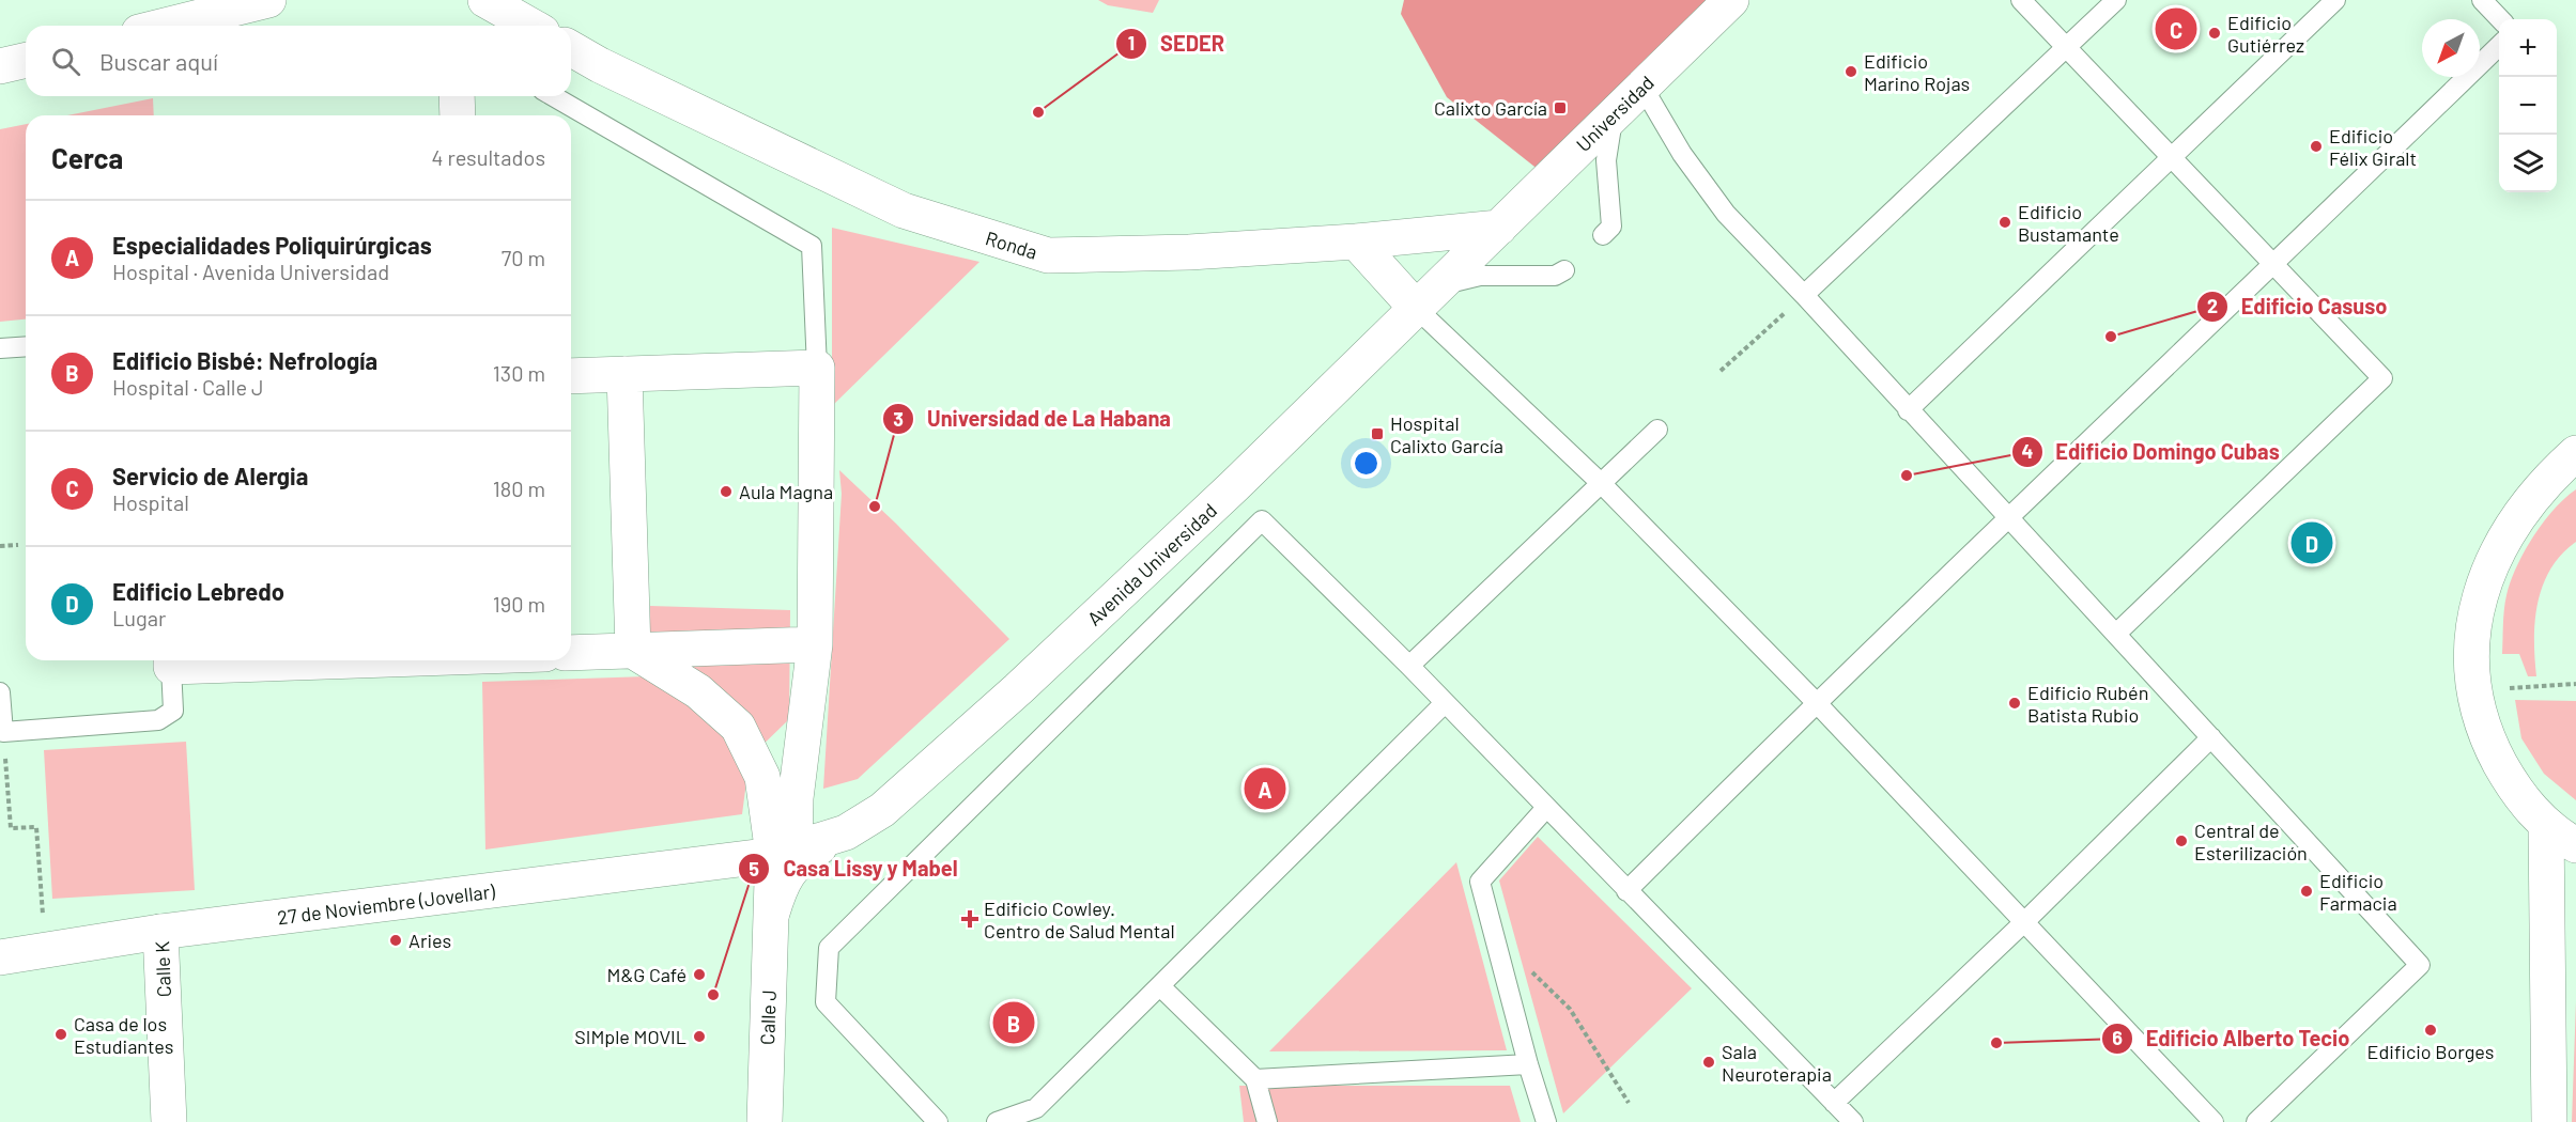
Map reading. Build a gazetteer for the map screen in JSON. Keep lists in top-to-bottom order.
{
  "streets": {
    "main road": [
      "Universidad",
      "Ronda",
      "Avenida Universidad",
      "27 de Noviembre (Jovellar)",
      "Calle K",
      "Calle J"
    ]
  },
  "crossings": [
    ["Universidad", "Ronda"],
    ["Universidad", "Avenida Universidad"],
    ["Ronda", "Avenida Universidad"],
    ["Avenida Universidad", "27 de Noviembre (Jovellar)"],
    ["Avenida Universidad", "Calle J"],
    ["27 de Noviembre (Jovellar)", "Calle K"],
    ["27 de Noviembre (Jovellar)", "Calle J"]
  ],
  "places": {
    "other": [
      "Edificio Gutiérrez",
      "Edificio Marino Rojas",
      "SEDER",
      "Edificio Félix Giralt",
      "Edificio Bustamante",
      "Edificio Casuso",
      "Edificio Domingo Cubas",
      "Aula Magna",
      "Universidad de La Habana",
      "Edificio Rubén Batista Rubio",
      "Central de Esterilización",
      "Edificio Farmacia",
      "Aries",
      "M&G Café",
      "Casa Lissy y Mabel",
      "Edificio Borges",
      "Casa de los Estudiantes",
      "SIMple MOVIL",
      "Edificio Alberto Tecio",
      "Sala Neuroterapia"
    ],
    "transit": ["Calixto García", "Hospital Calixto García"],
    "health": ["Edificio Cowley. Centro de Salud Mental"]
  },
  "north": "bottom left",
  "page": {
    "pins": [
      "C",
      "D",
      "A",
      "B"
    ],
    "map_buttons": ["+", "−"],
    "search": "Buscar aquí",
    "heading": ["Cerca", "4 resultados"],
    "list": [
      {
        "mark": "A",
        "name": "Especialidades Poliquirúrgicas",
        "note": "Hospital · Avenida Universidad",
        "value": "70 m"
      },
      {
        "mark": "B",
        "name": "Edificio Bisbé: Nefrología",
        "note": "Hospital · Calle J",
        "value": "130 m"
      },
      {
        "mark": "C",
        "name": "Servicio de Alergia",
        "note": "Hospital",
        "value": "180 m"
      },
      {
        "mark": "D",
        "name": "Edificio Lebredo",
        "note": "Lugar",
        "value": "190 m"
      }
    ]
  }
}
